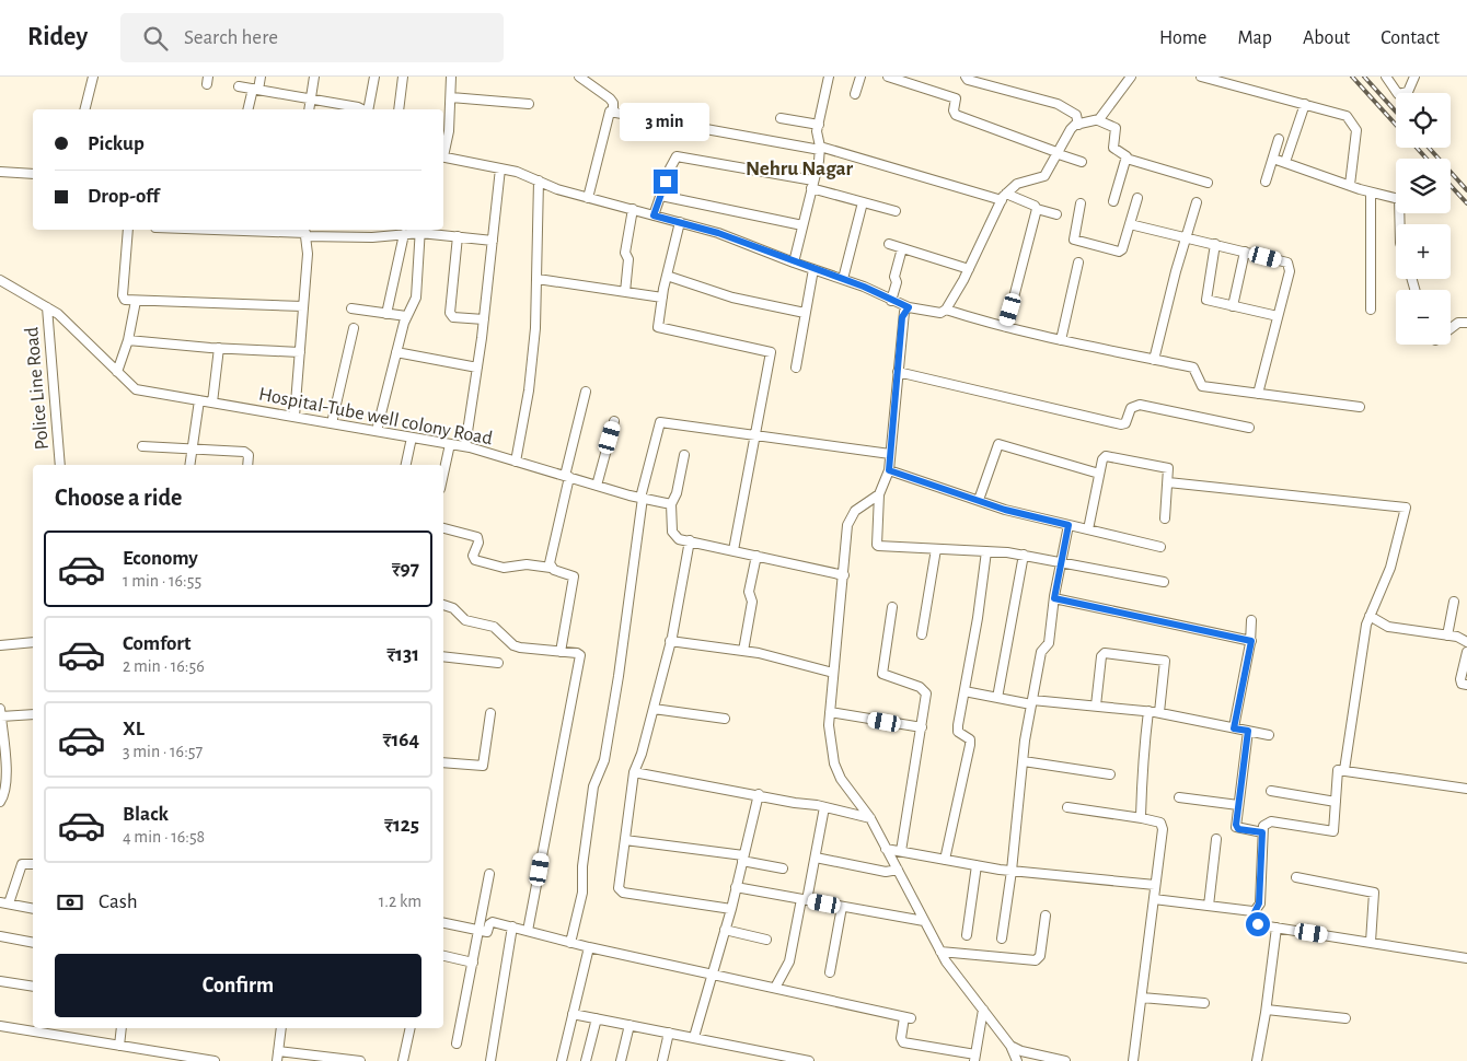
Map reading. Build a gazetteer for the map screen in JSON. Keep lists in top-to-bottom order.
{
  "streets": {
    "street": ["Police Line Road", "Hospital-Tube well colony Road"]
  },
  "crossings": [
    ["Police Line Road", "Hospital-Tube well colony Road"]
  ],
  "districts": ["Nehru Nagar"],
  "page": {
    "header": "Ridey",
    "search": "Search here",
    "nav": [
      "Home",
      "Map",
      "About",
      "Contact"
    ],
    "map_buttons": ["+", "−"],
    "bubble": "3 min",
    "banner": ["Pickup", "Drop-off"],
    "heading": "Choose a ride",
    "list": [
      {
        "name": "Economy",
        "note": "1 min · 16:55",
        "value": "₹97"
      },
      {
        "name": "Comfort",
        "note": "2 min · 16:56",
        "value": "₹131"
      },
      {
        "name": "XL",
        "note": "3 min · 16:57",
        "value": "₹164"
      },
      {
        "name": "Black",
        "note": "4 min · 16:58",
        "value": "₹125"
      }
    ],
    "pay": ["Cash", "1.2 km"],
    "buttons": "Confirm"
  }
}
